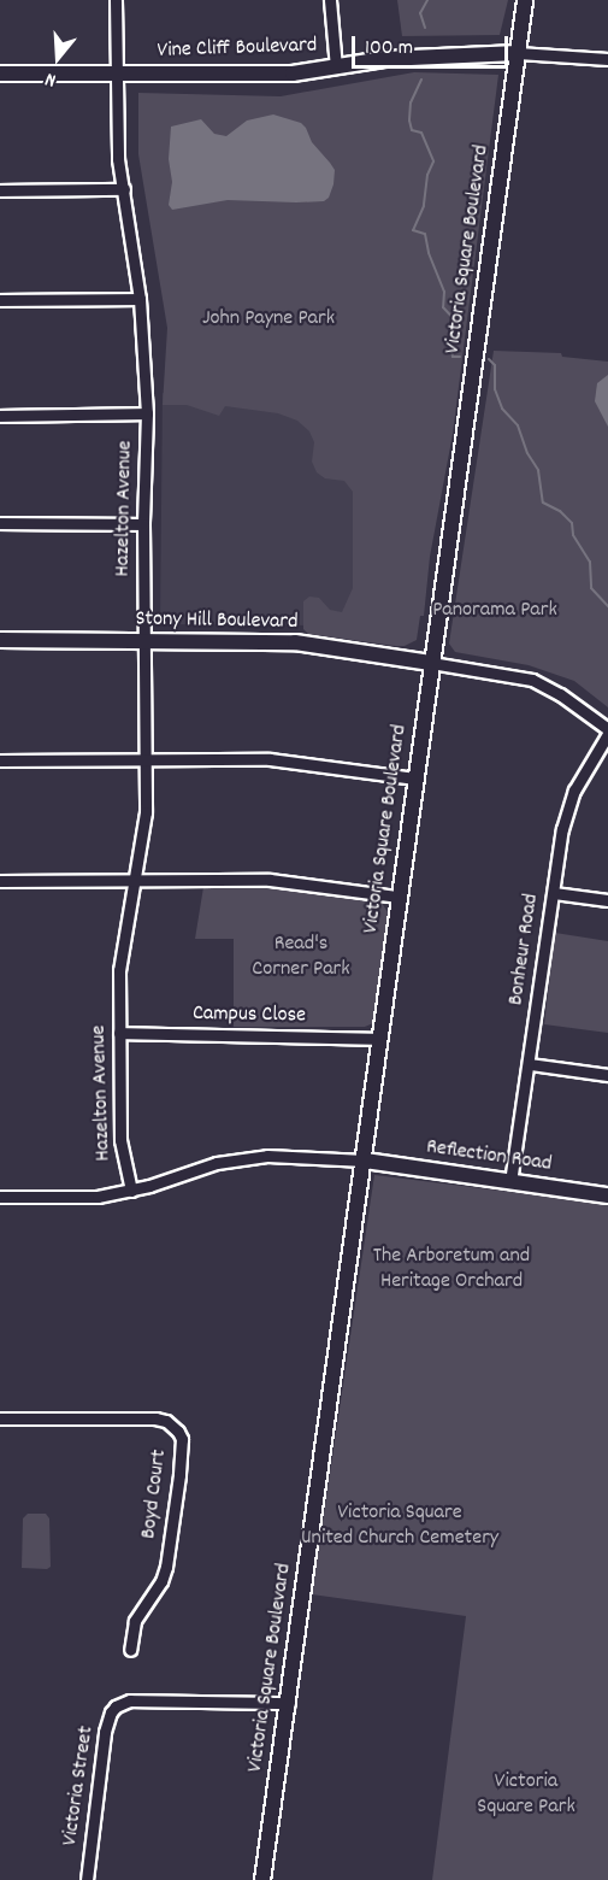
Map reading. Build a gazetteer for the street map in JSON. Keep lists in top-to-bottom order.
{
  "streets": {
    "street": [
      "Vine Cliff Boulevard",
      "Victoria Square Boulevard",
      "Hazelton Avenue",
      "Stony Hill Boulevard",
      "Bonheur Road",
      "Campus Close",
      "Reflection Road",
      "Boyd Court",
      "Victoria Street"
    ]
  },
  "crossings": [
    ["Vine Cliff Boulevard", "Victoria Square Boulevard"],
    ["Vine Cliff Boulevard", "Hazelton Avenue"],
    ["Victoria Square Boulevard", "Stony Hill Boulevard"],
    ["Victoria Square Boulevard", "Campus Close"],
    ["Victoria Square Boulevard", "Reflection Road"],
    ["Victoria Square Boulevard", "Victoria Street"],
    ["Hazelton Avenue", "Stony Hill Boulevard"],
    ["Hazelton Avenue", "Campus Close"],
    ["Bonheur Road", "Reflection Road"]
  ],
  "parks": [
    "John Payne Park",
    "Panorama Park",
    "Read's Corner Park",
    "The Arboretum and Heritage Orchard",
    "Victoria Square United Church Cemetery",
    "Victoria Square Park"
  ],
  "scale_bar": "100 m",
  "north": "bottom"
}
